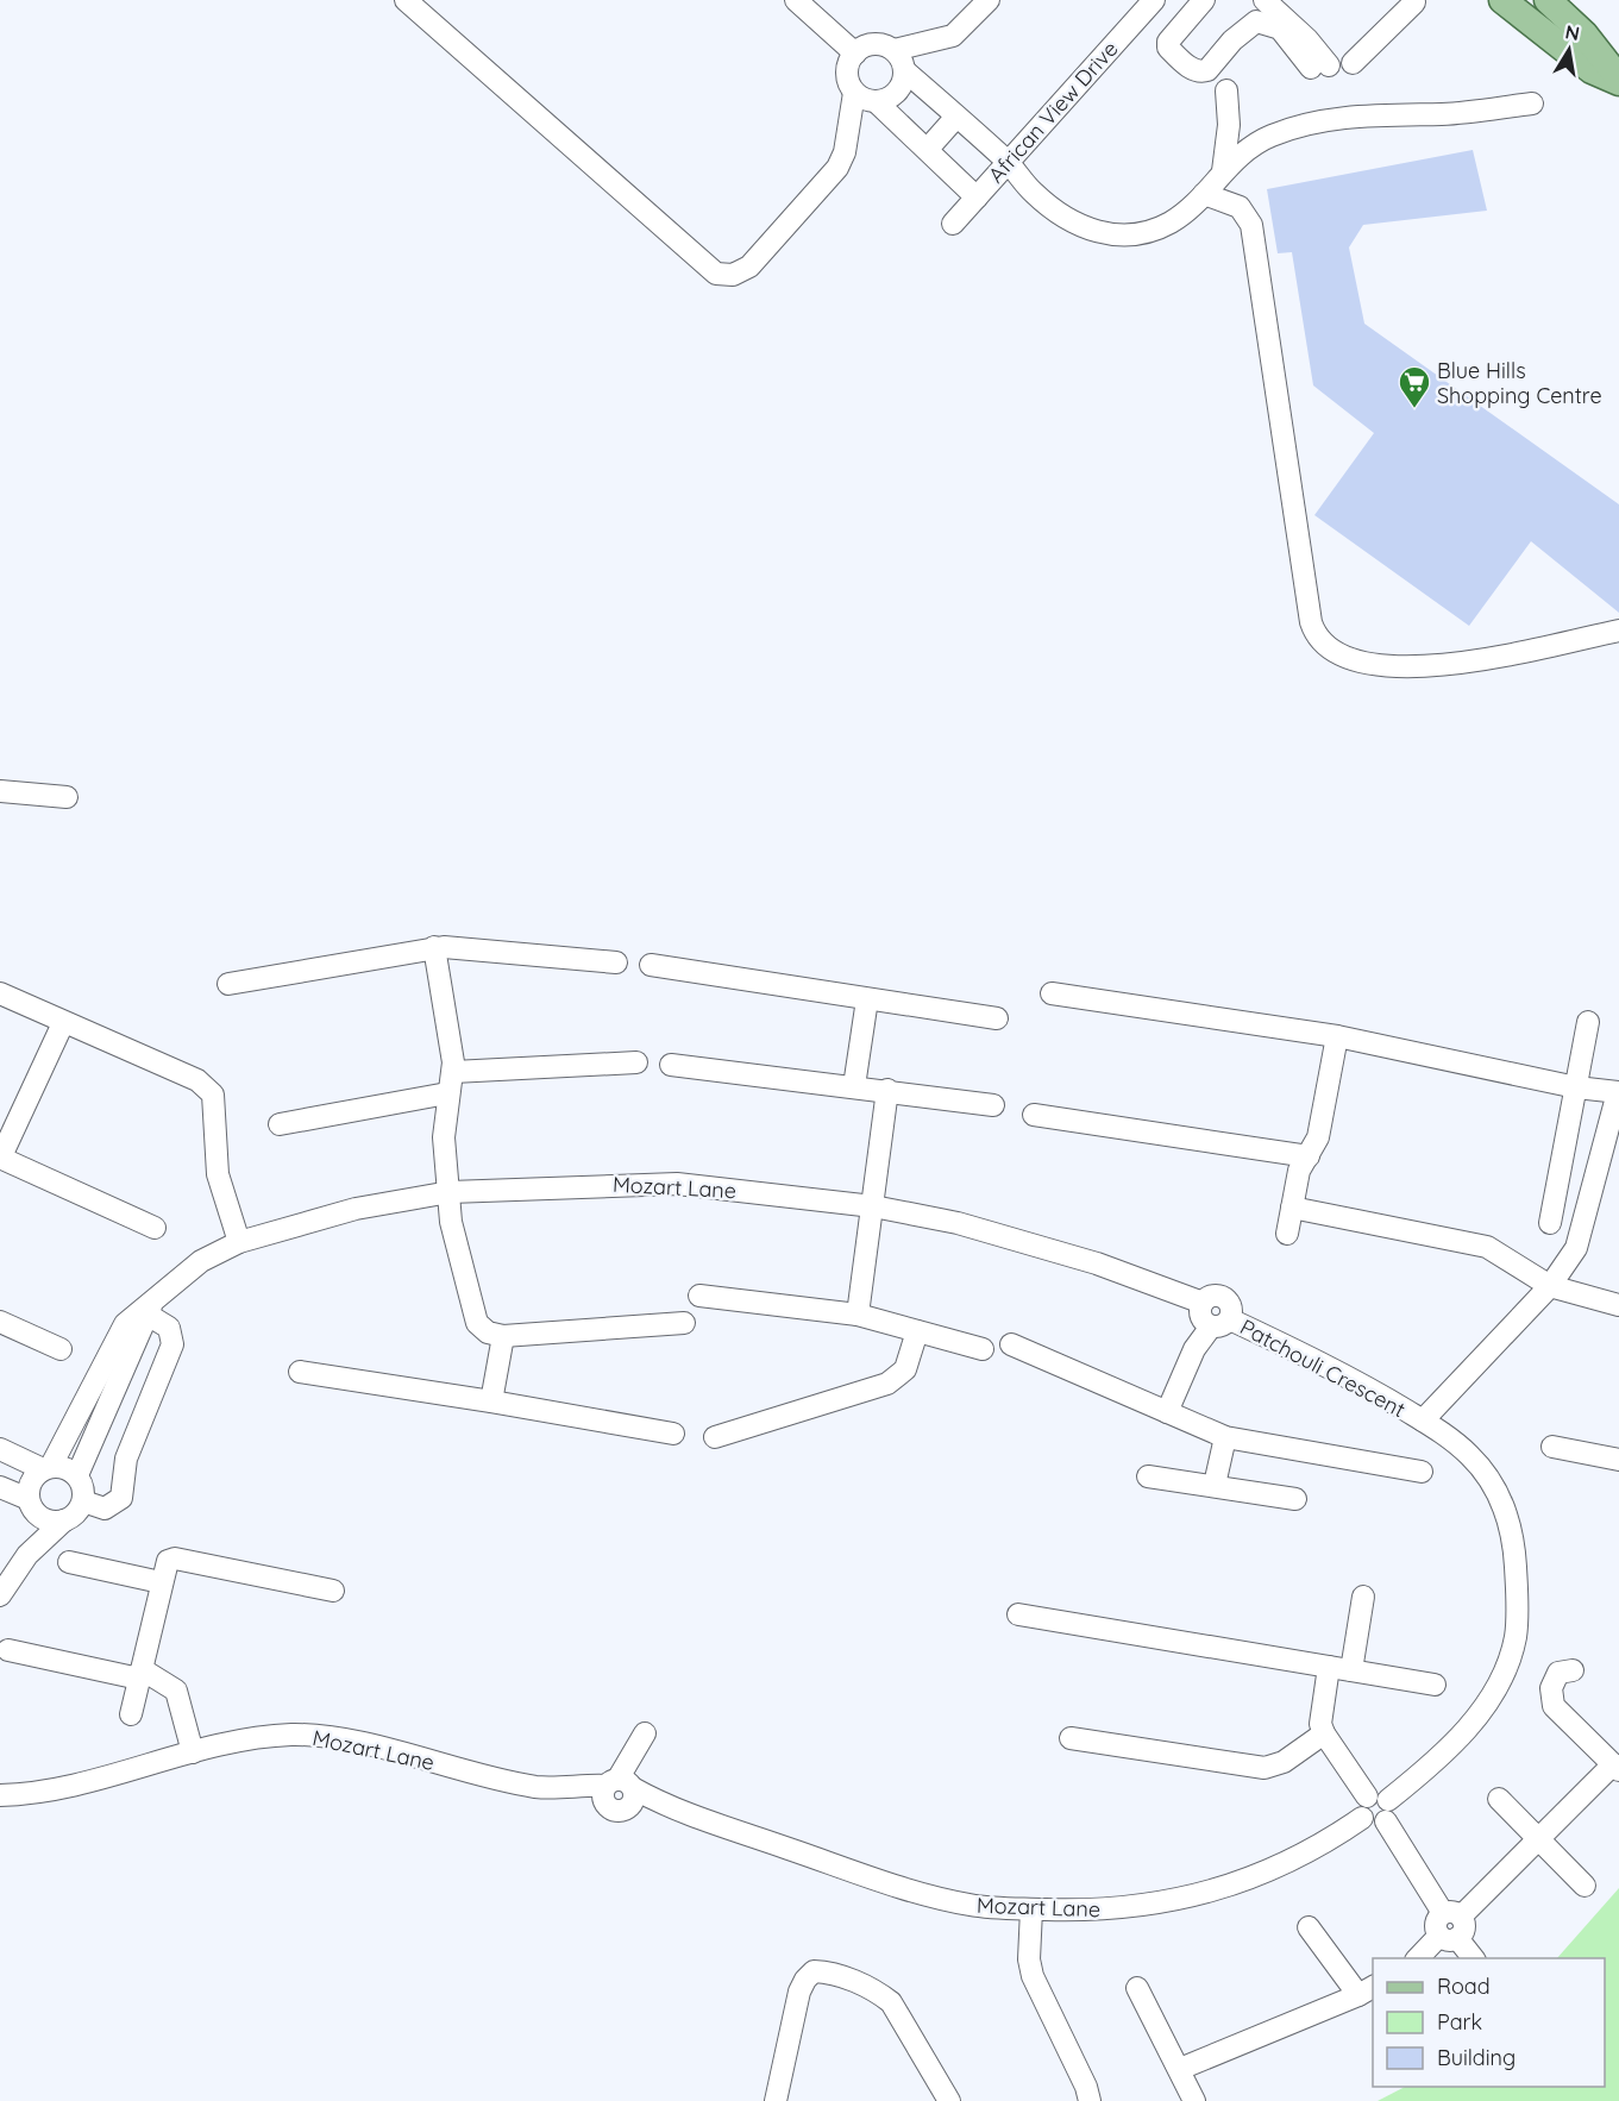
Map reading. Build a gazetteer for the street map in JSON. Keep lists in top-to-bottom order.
{
  "streets": {
    "street": ["African View Drive", "Mozart Lane", "Patchouli Crescent"]
  },
  "crossings": [
    ["Mozart Lane", "Patchouli Crescent"]
  ],
  "places": {
    "supermarket": ["Blue Hills Shopping Centre"]
  },
  "legend": ["Road", "Park", "Building"],
  "north": "top"
}
